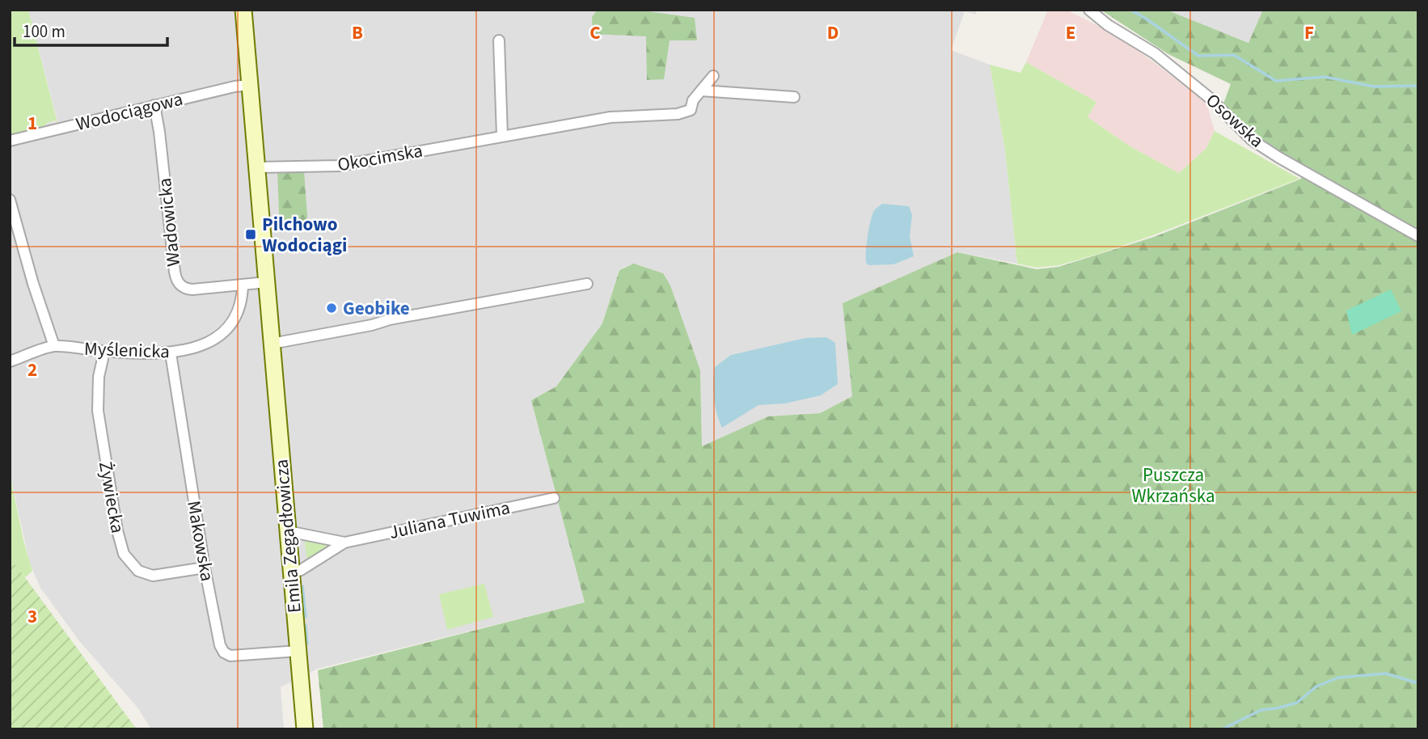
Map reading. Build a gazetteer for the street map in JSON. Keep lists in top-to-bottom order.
{
  "streets": {
    "main road": ["Emila Zegadłowicza"],
    "street": [
      "Wodociągowa",
      "Osowska",
      "Okocimska",
      "Wadowicka",
      "Myślenicka",
      "Żywiecka",
      "Juliana Tuwima",
      "Makowska"
    ]
  },
  "crossings": [
    ["Wodociągowa", "Wadowicka"],
    ["Wodociągowa", "Emila Zegadłowicza"],
    ["Okocimska", "Emila Zegadłowicza"],
    ["Wadowicka", "Myślenicka"],
    ["Wadowicka", "Emila Zegadłowicza"],
    ["Myślenicka", "Żywiecka"],
    ["Myślenicka", "Makowska"],
    ["Żywiecka", "Makowska"],
    ["Juliana Tuwima", "Emila Zegadłowicza"],
    ["Emila Zegadłowicza", "Makowska"]
  ],
  "parks": ["Puszcza Wkrzańska"],
  "places": {
    "transit": ["Pilchowo Wodociągi"],
    "other": ["Geobike"]
  },
  "scale_bar": "100 m",
  "grid": {
    "columns": [
      "B",
      "C",
      "D",
      "E",
      "F"
    ],
    "rows": ["1", "2", "3"]
  }
}
